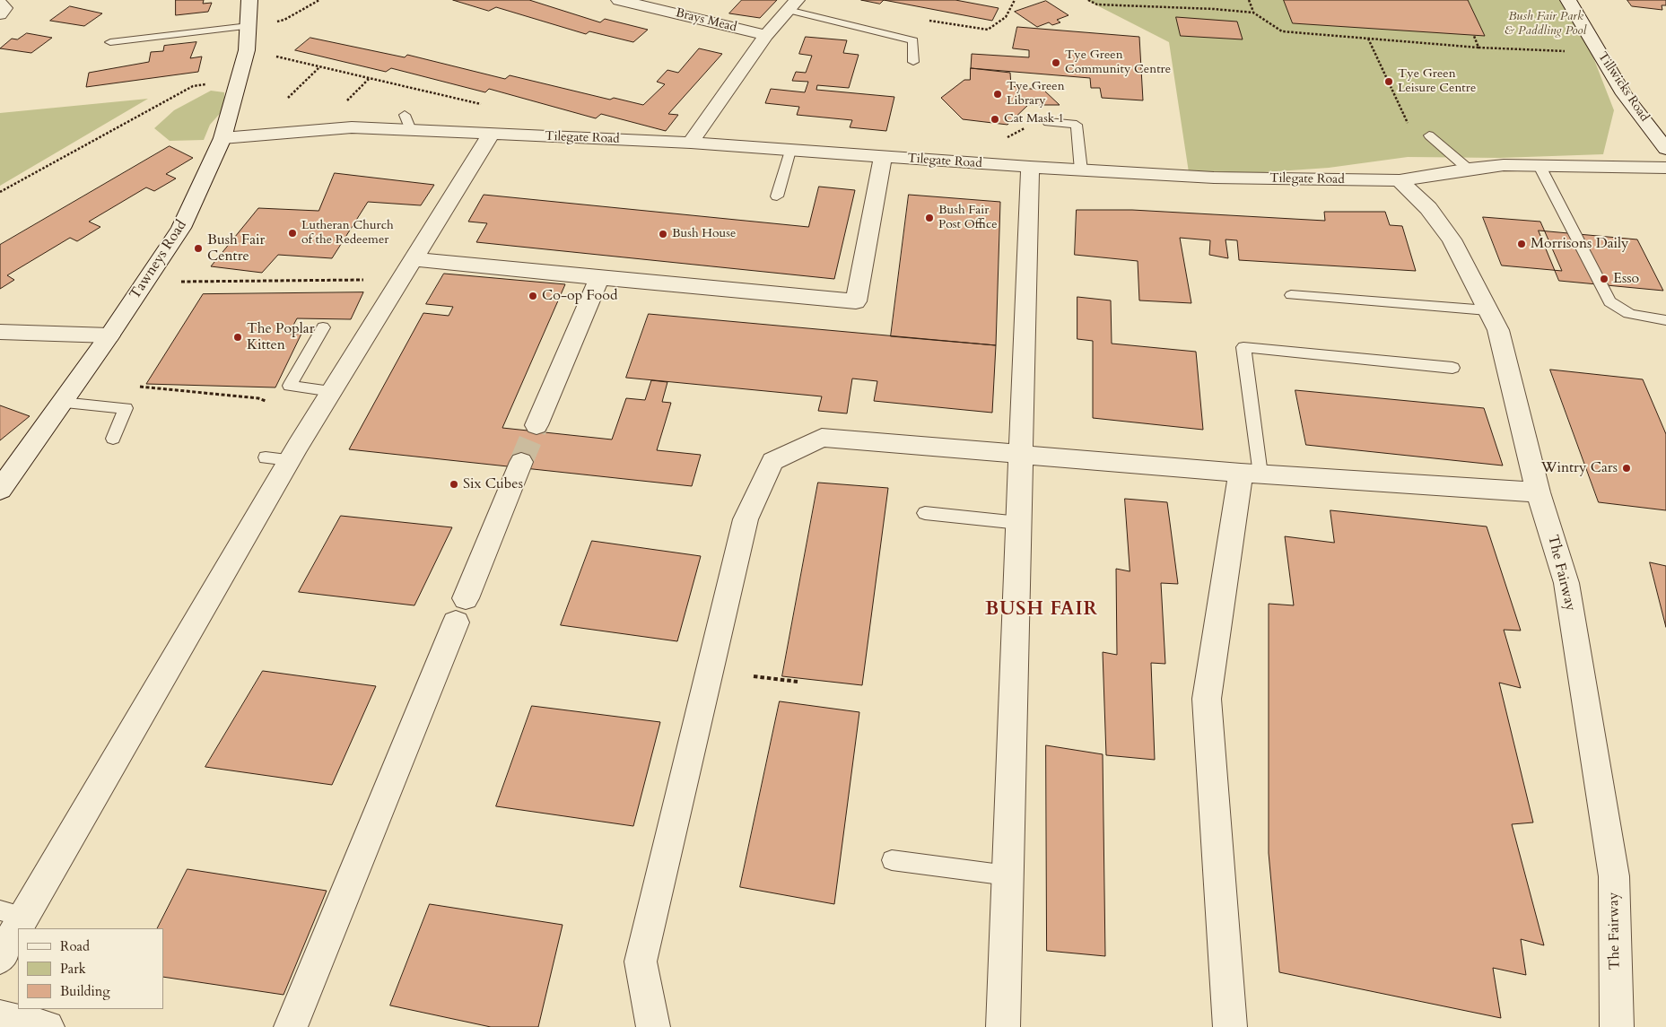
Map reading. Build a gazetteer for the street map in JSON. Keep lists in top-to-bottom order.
{
  "streets": {
    "street": [
      "Brays Mead",
      "Tillwicks Road",
      "Tilegate Road",
      "Tawneys Road",
      "The Fairway"
    ]
  },
  "crossings": [
    ["Tilegate Road", "Tawneys Road"],
    ["Tilegate Road", "The Fairway"]
  ],
  "districts": ["BUSH FAIR"],
  "parks": ["Bush Fair Park & Paddling Pool"],
  "places": [
    "Tye Green Community Centre",
    "Tye Green Leisure Centre",
    "Tye Green Library",
    "Cat Mask 1",
    "Bush Fair Post Office",
    "Lutheran Church of the Redeemer",
    "Bush House",
    "Morrisons Daily",
    "Bush Fair Centre",
    "Esso",
    "Co-op Food",
    "The Poplar Kitten",
    "Wintry Cars",
    "Six Cubes"
  ],
  "legend": ["Road", "Park", "Building"]
}
